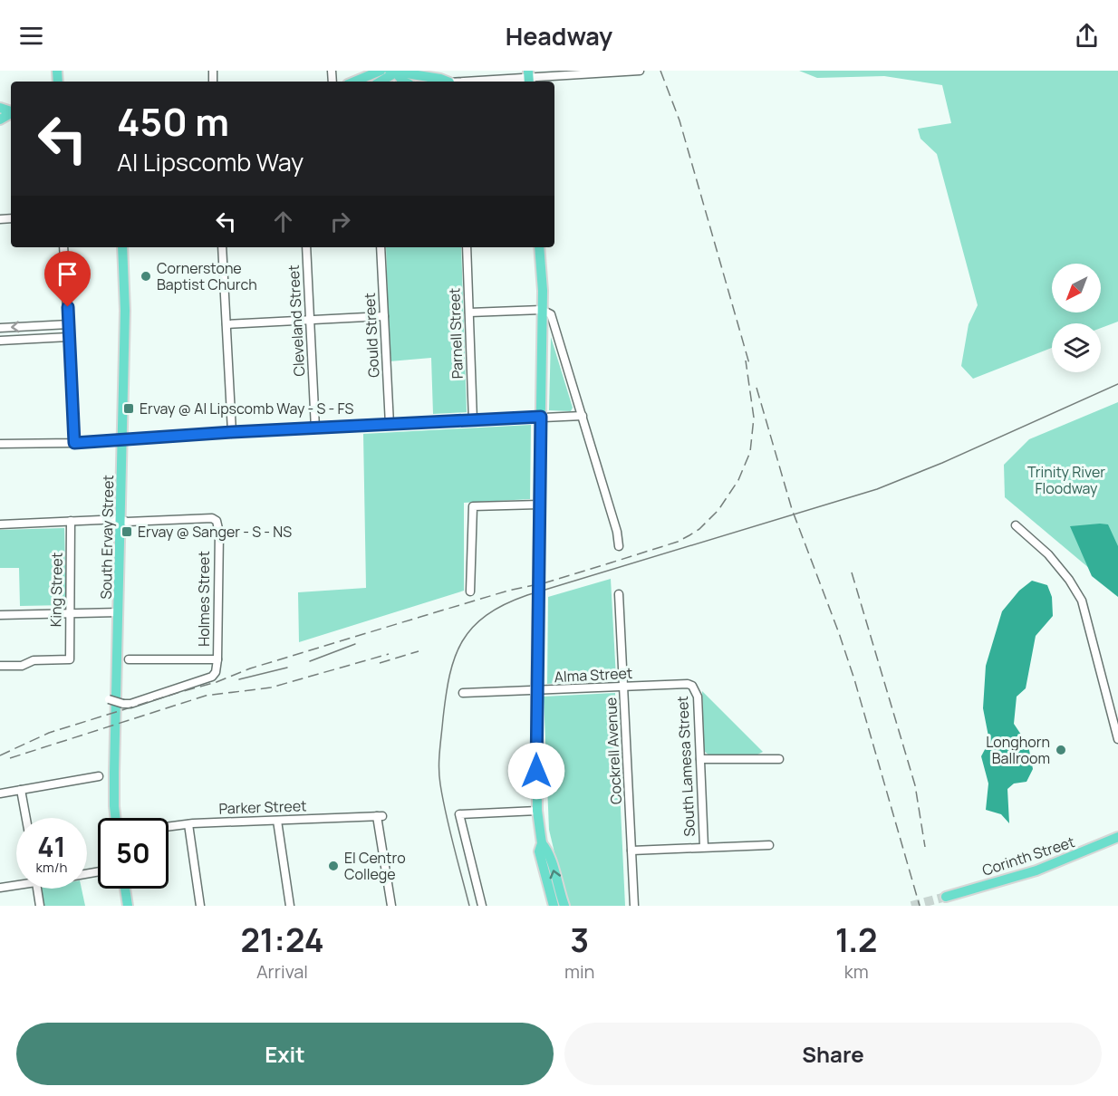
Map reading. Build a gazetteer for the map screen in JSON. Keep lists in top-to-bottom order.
{
  "streets": {
    "main road": ["South Ervay Street", "Corinth Street"],
    "street": [
      "Cleveland Street",
      "Parnell Street",
      "Gould Street",
      "King Street",
      "Holmes Street",
      "Alma Street",
      "Cockrell Avenue",
      "South Lamesa Street",
      "Parker Street"
    ]
  },
  "crossings": [
    ["South Ervay Street", "Holmes Street"],
    ["Alma Street", "Cockrell Avenue"],
    ["Alma Street", "South Lamesa Street"]
  ],
  "parks": ["Trinity River Floodway"],
  "places": {
    "other": ["Cornerstone Baptist Church", "Longhorn Ballroom", "El Centro College"],
    "transit": ["Ervay @ Al Lipscomb Way - S - FS", "Ervay @ Sanger - S - NS"]
  },
  "north": "bottom left",
  "page": {
    "header": "Headway",
    "turn": ["450 m", "Al Lipscomb Way"],
    "speed": "41 km/h",
    "limit": "50",
    "eta": [
      "21:24",
      "Arrival",
      "3",
      "min",
      "1.2",
      "km"
    ],
    "buttons": ["Exit", "Share"]
  }
}
